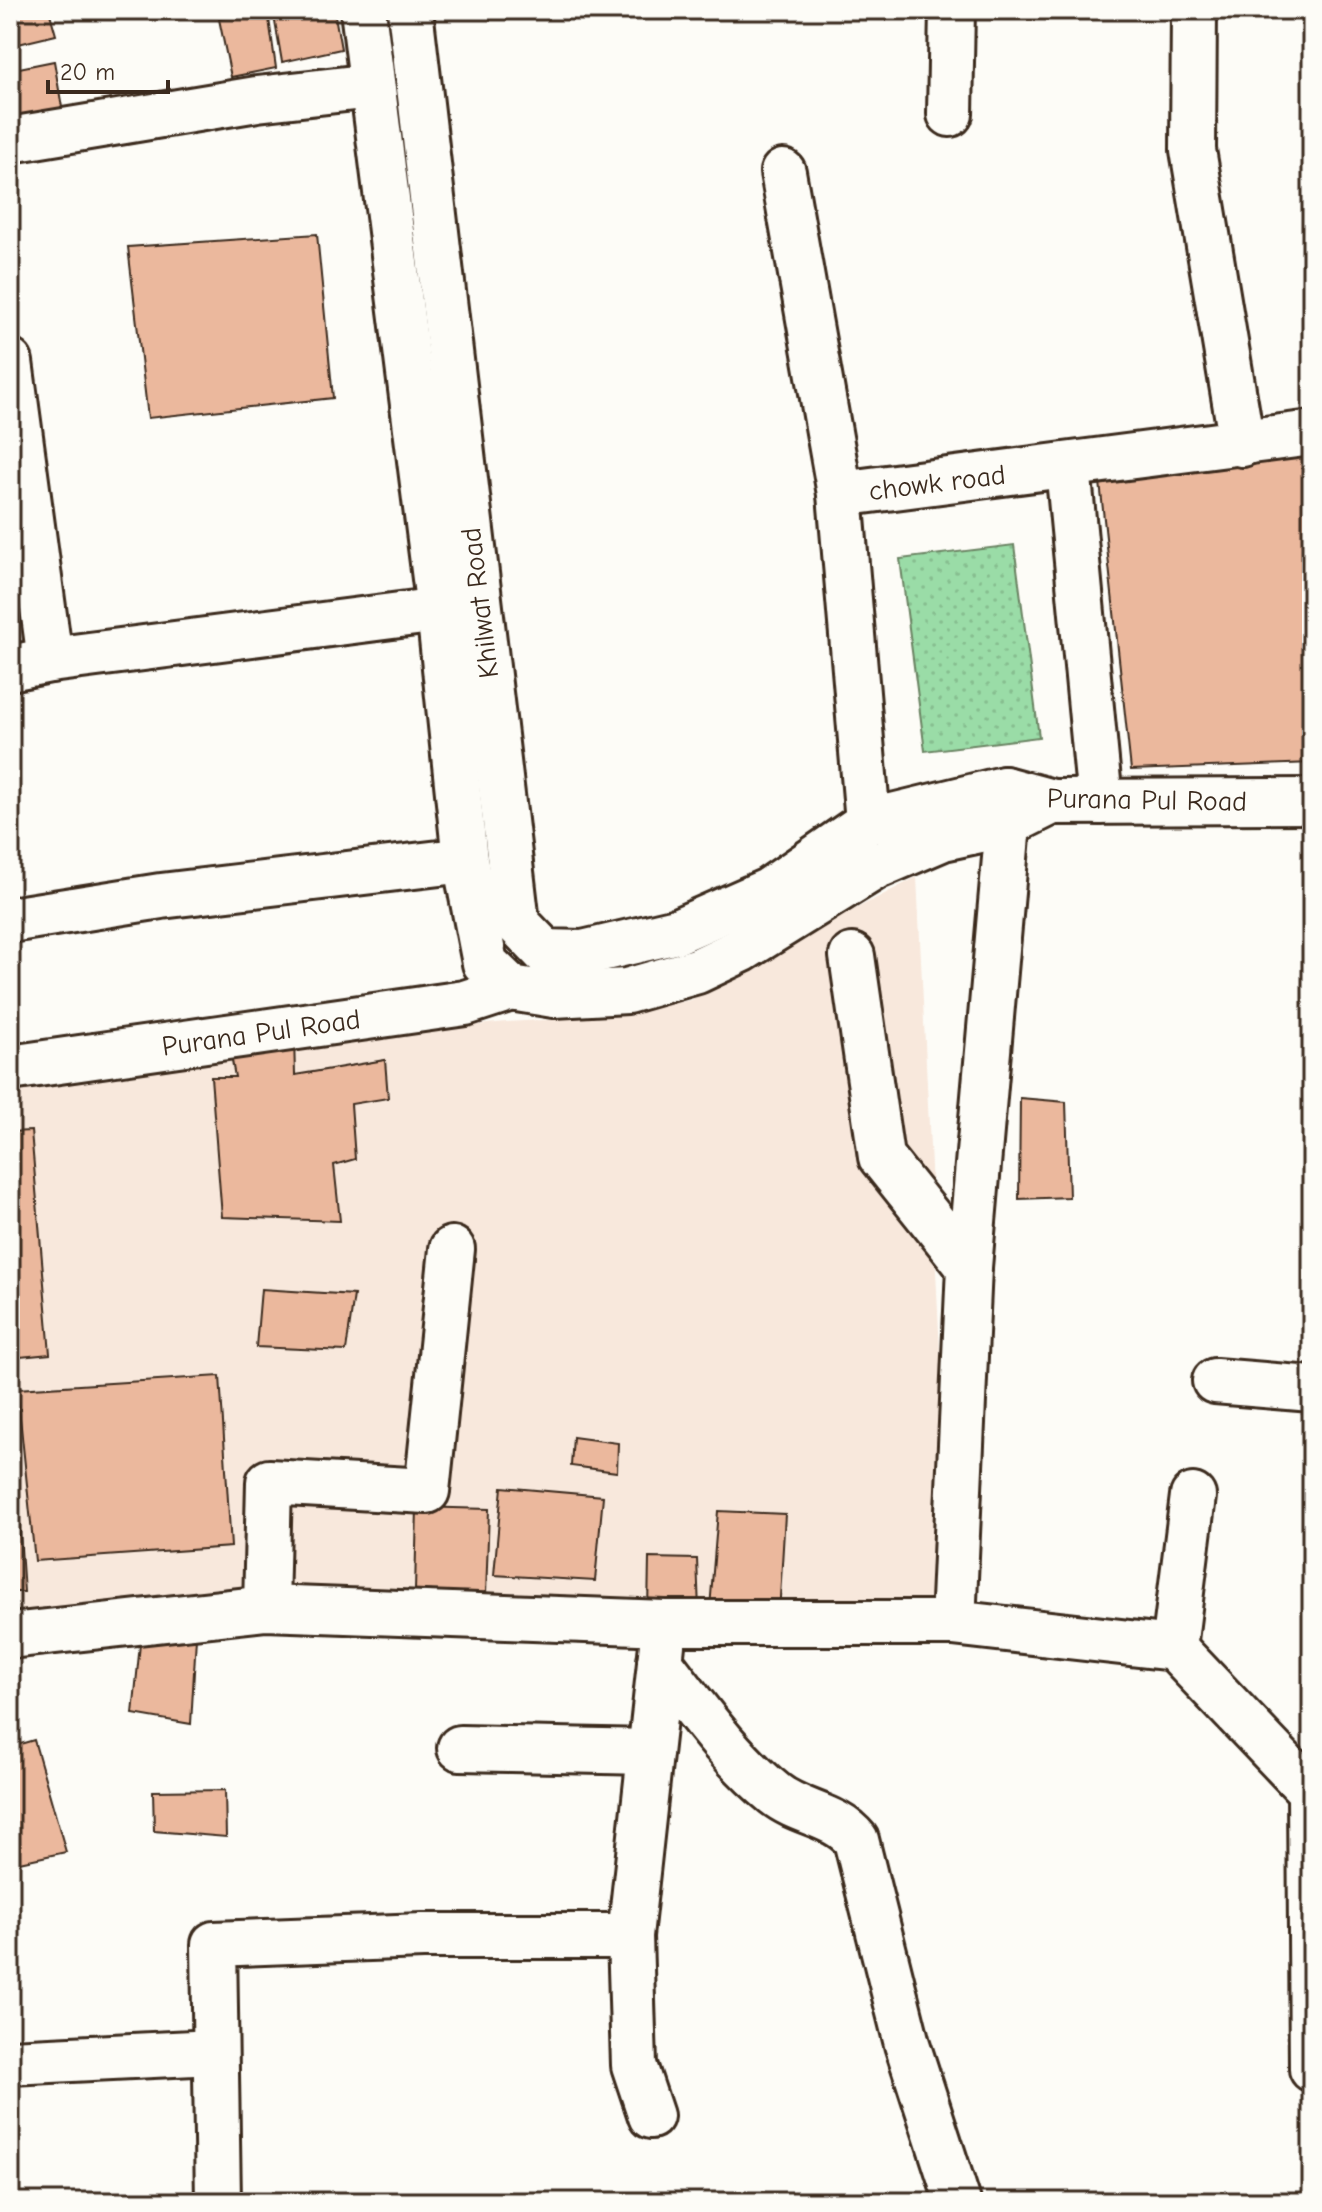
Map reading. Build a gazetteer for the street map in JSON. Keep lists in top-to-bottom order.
{
  "streets": {
    "street": ["chowk road", "Khilwat Road", "Purana Pul Road"]
  },
  "crossings": [
    ["chowk road", "Purana Pul Road"],
    ["Khilwat Road", "Purana Pul Road"]
  ],
  "scale_bar": "20 m"
}
